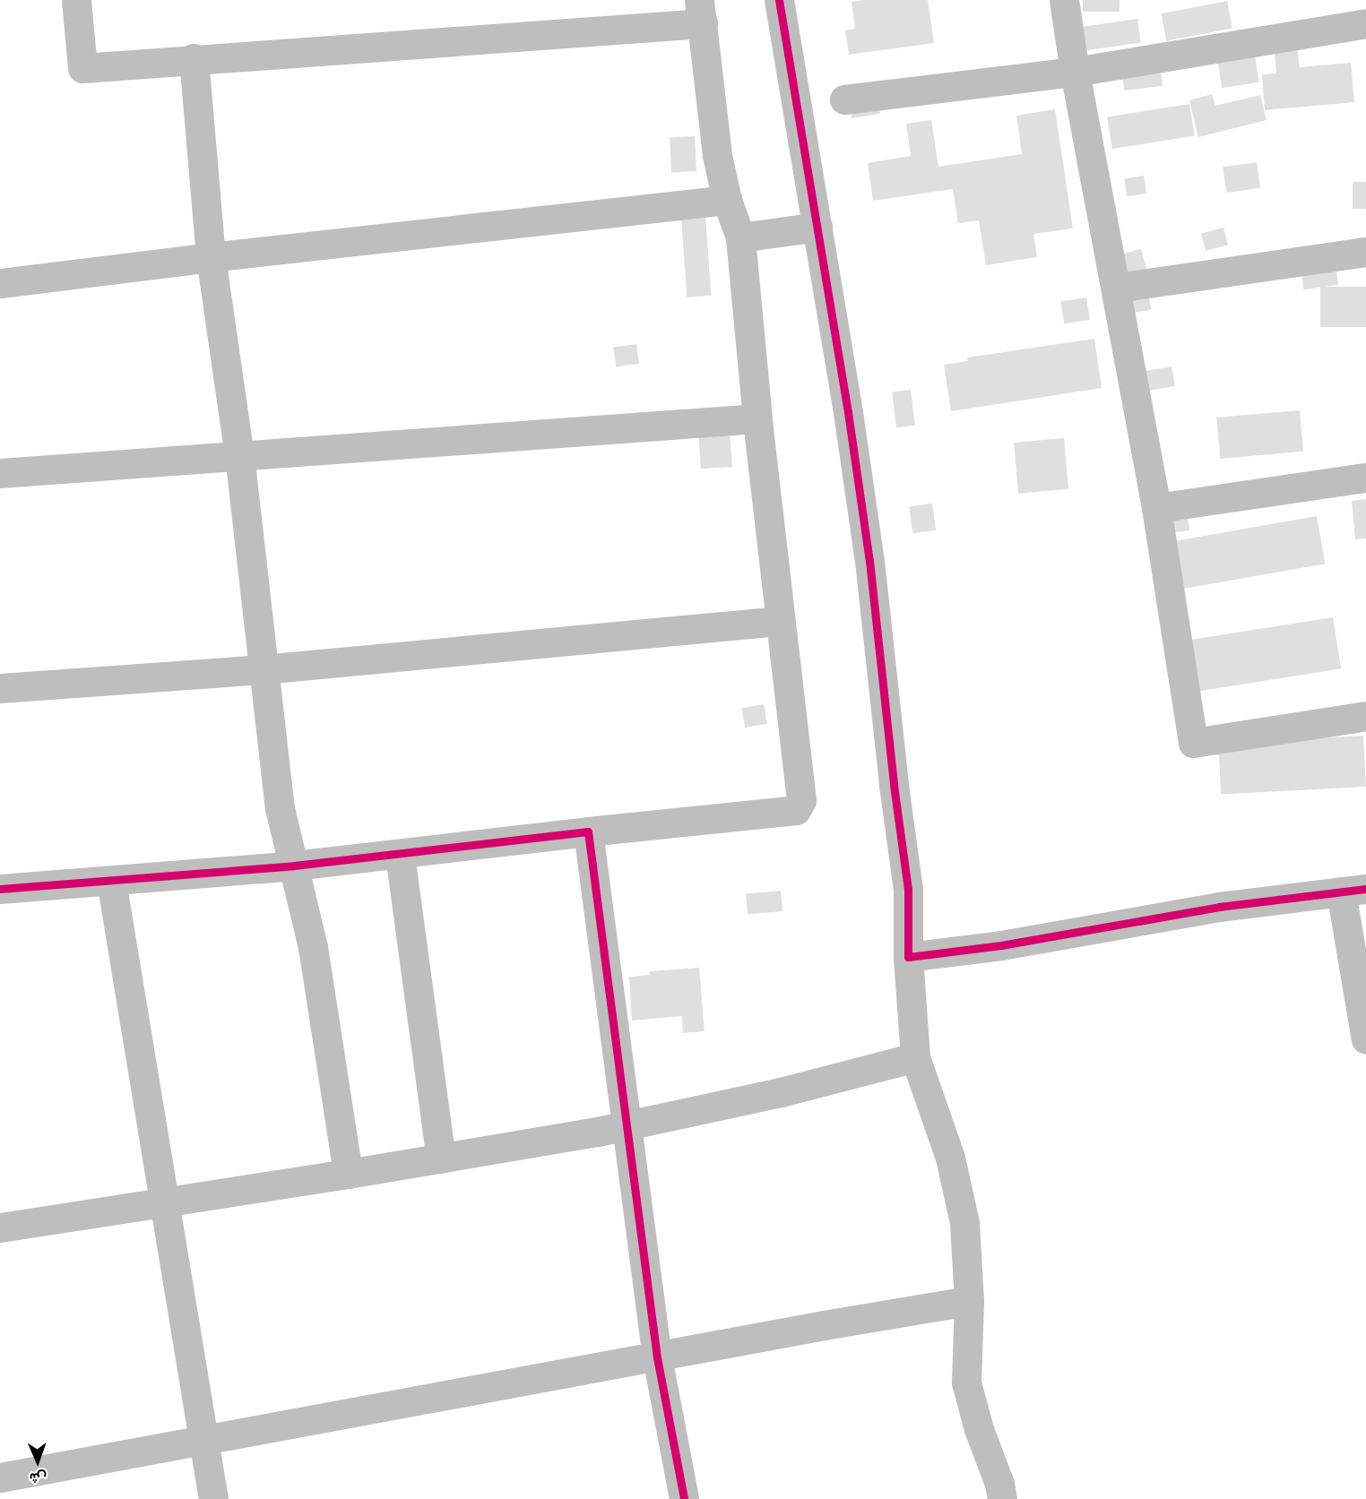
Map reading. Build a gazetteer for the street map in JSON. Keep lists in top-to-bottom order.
{
  "north": "bottom"
}
